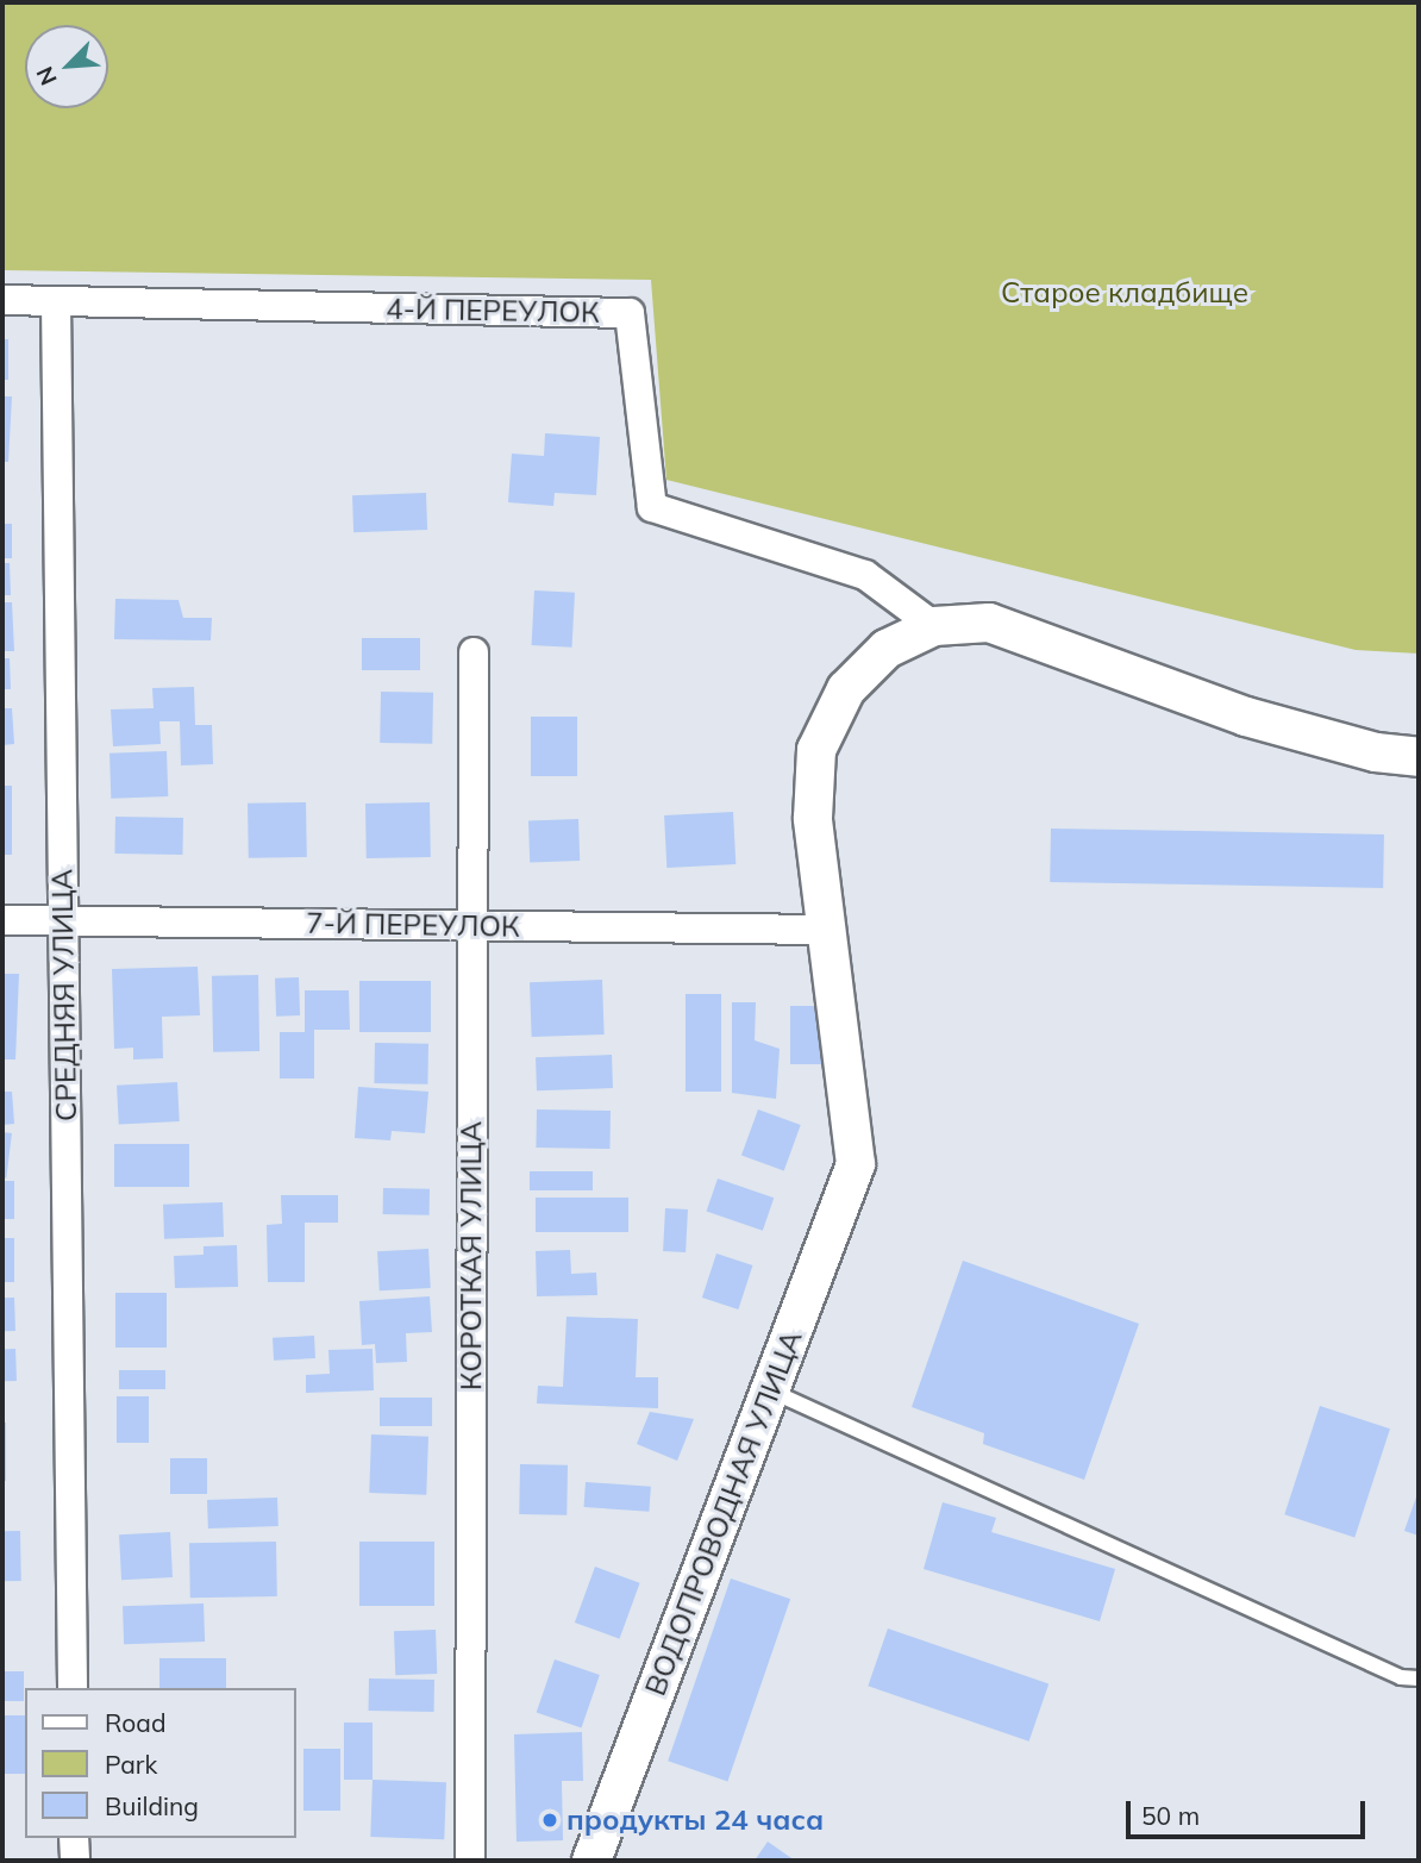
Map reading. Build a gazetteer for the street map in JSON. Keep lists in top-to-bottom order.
{
  "streets": {
    "street": [
      "4-Й ПЕРЕУЛОК",
      "7-Й ПЕРЕУЛОК",
      "СРЕДНЯЯ УЛИЦА",
      "КОРОТКАЯ УЛИЦА",
      "ВОДОПРОВОДНАЯ УЛИЦА"
    ]
  },
  "crossings": [
    ["4-Й ПЕРЕУЛОК", "СРЕДНЯЯ УЛИЦА"],
    ["7-Й ПЕРЕУЛОК", "СРЕДНЯЯ УЛИЦА"],
    ["7-Й ПЕРЕУЛОК", "КОРОТКАЯ УЛИЦА"],
    ["7-Й ПЕРЕУЛОК", "ВОДОПРОВОДНАЯ УЛИЦА"]
  ],
  "parks": ["Старое кладбище"],
  "places": ["продукты 24 часа"],
  "legend": ["Road", "Park", "Building"],
  "scale_bar": "50 m",
  "north": "bottom left"
}
